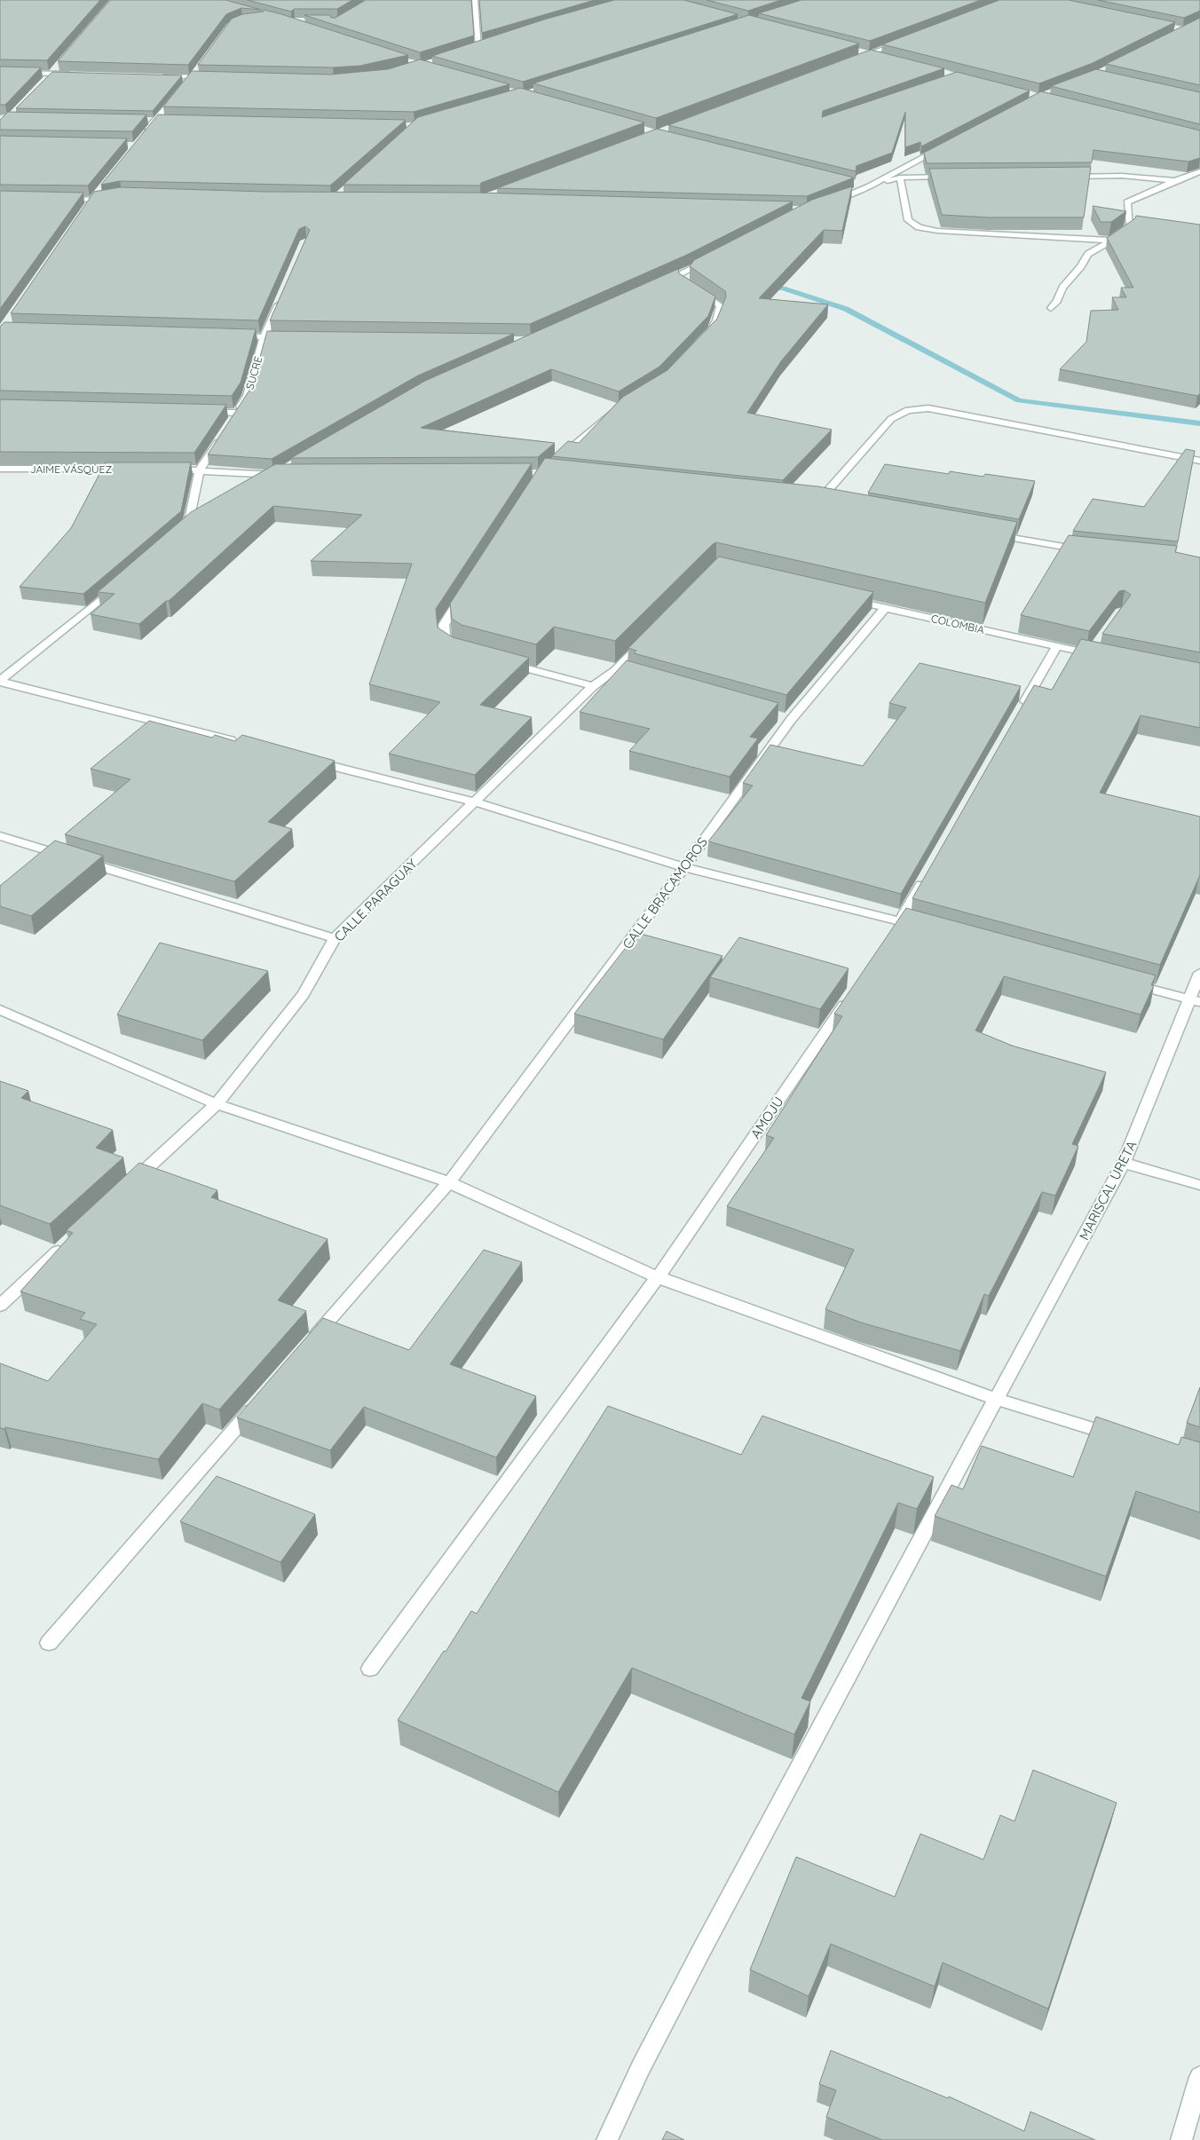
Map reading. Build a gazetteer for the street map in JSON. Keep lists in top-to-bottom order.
{
  "streets": {
    "street": [
      "SUCRE",
      "JAIME VÁSQUEZ",
      "COLOMBIA",
      "CALLE BRACAMOROS",
      "CALLE PARAGUAY",
      "AMOJU",
      "MARISCAL URETA"
    ]
  },
  "crossings": [
    ["COLOMBIA", "CALLE BRACAMOROS"]
  ]
}
